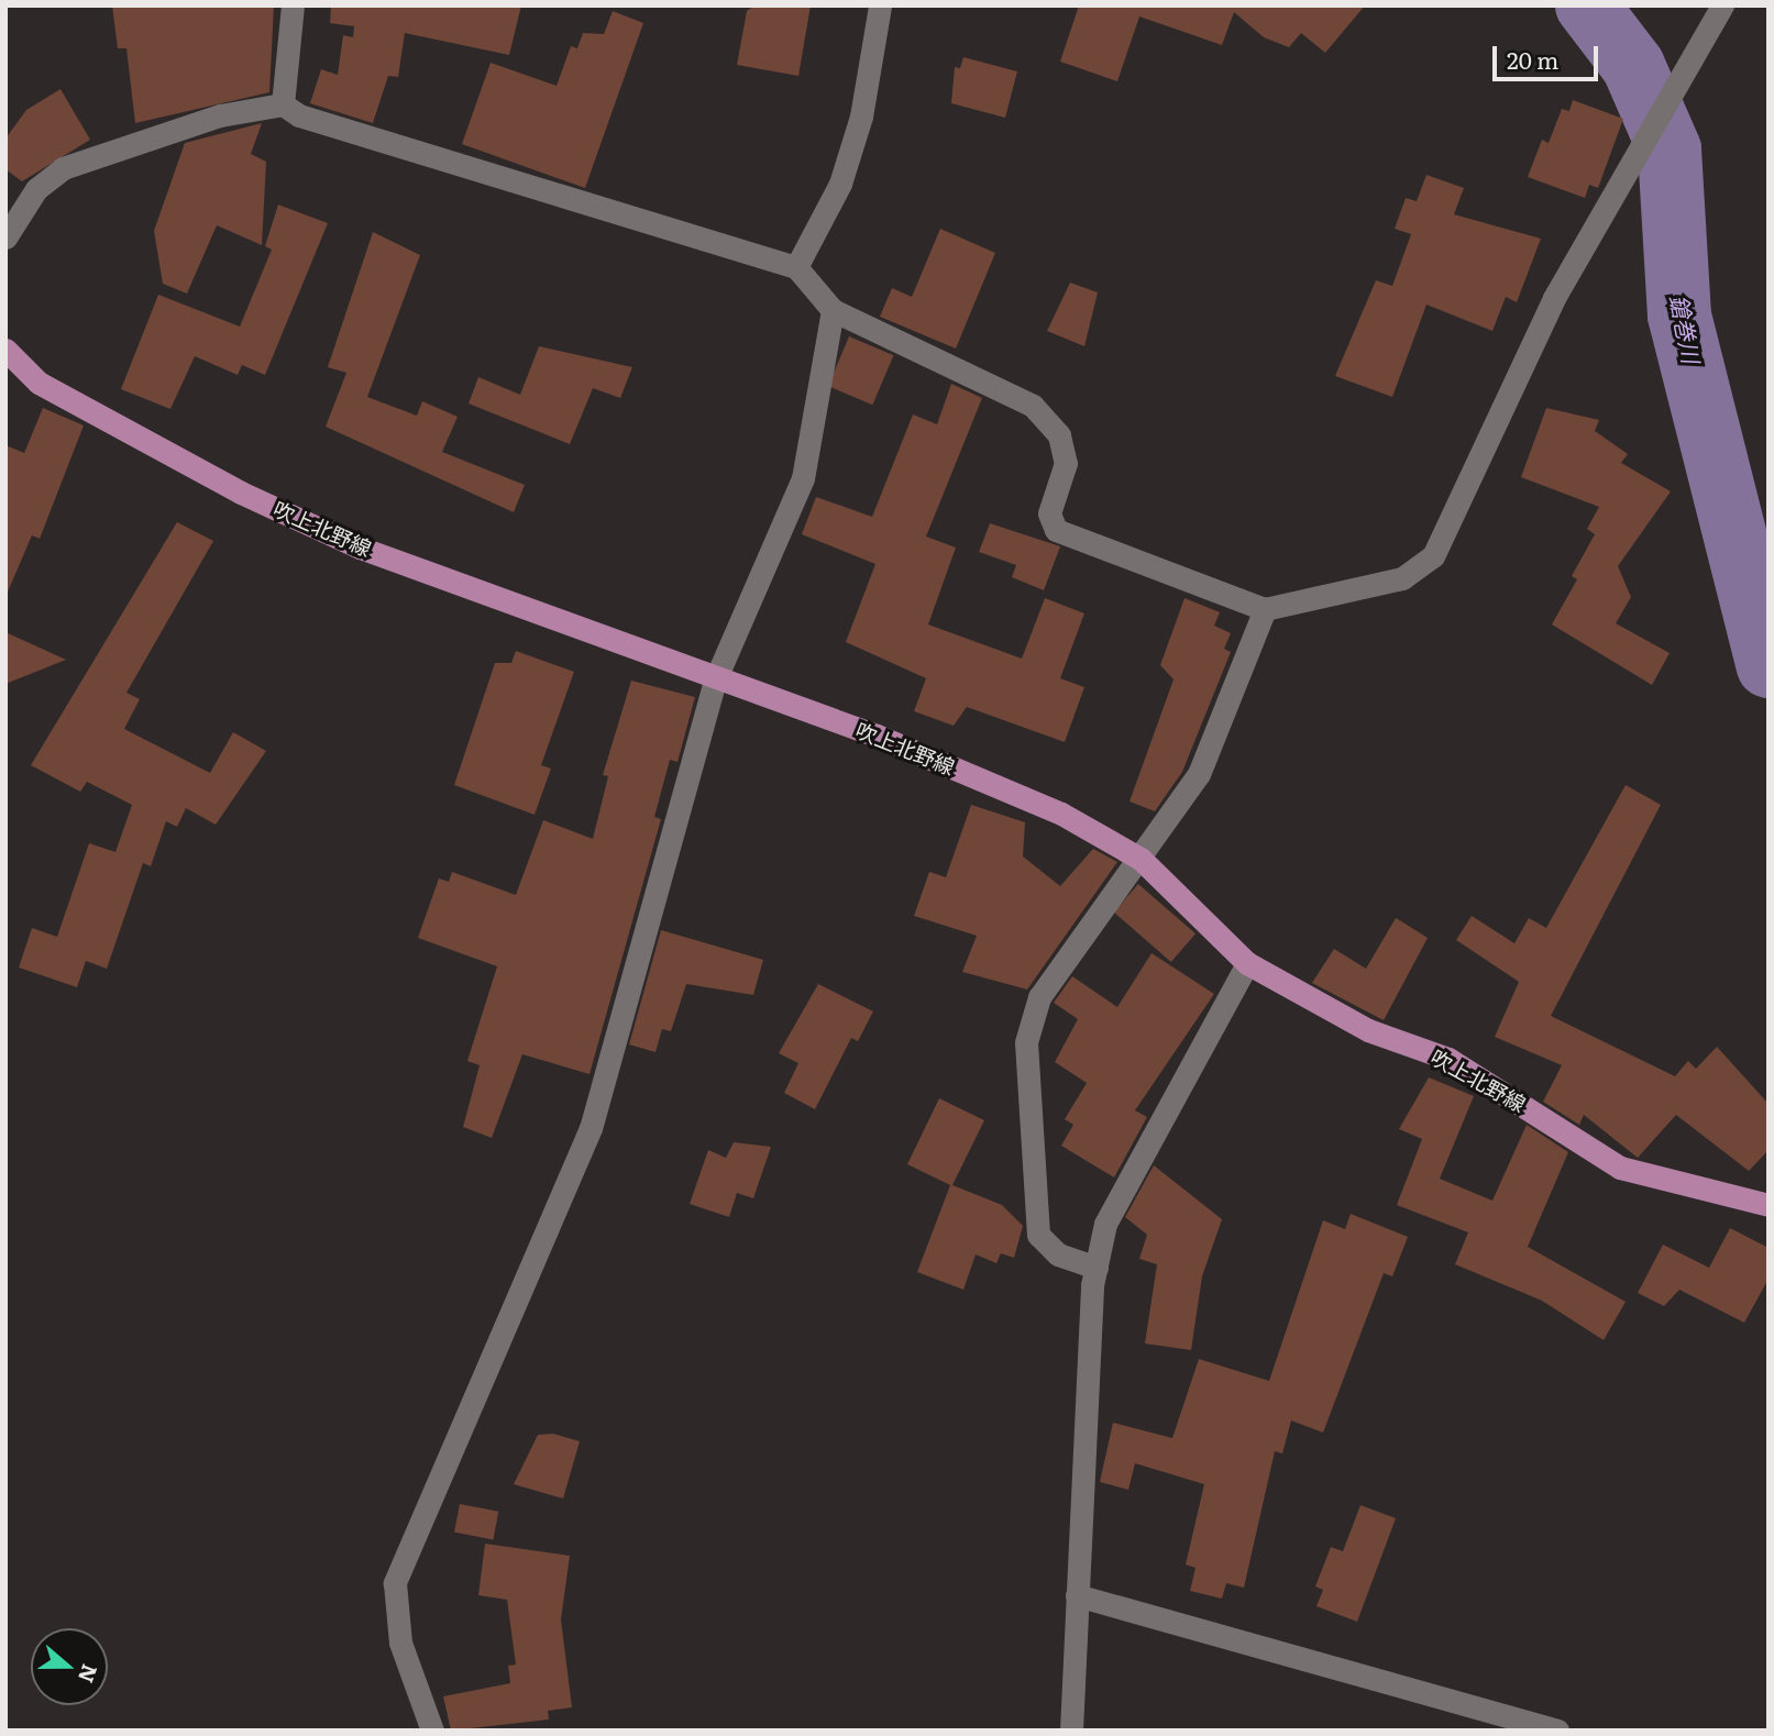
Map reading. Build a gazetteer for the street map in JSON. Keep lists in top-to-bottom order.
{
  "streets": {
    "main road": ["吹上北野線"]
  },
  "water": ["鎗巻川"],
  "scale_bar": "20 m",
  "north": "right"
}
